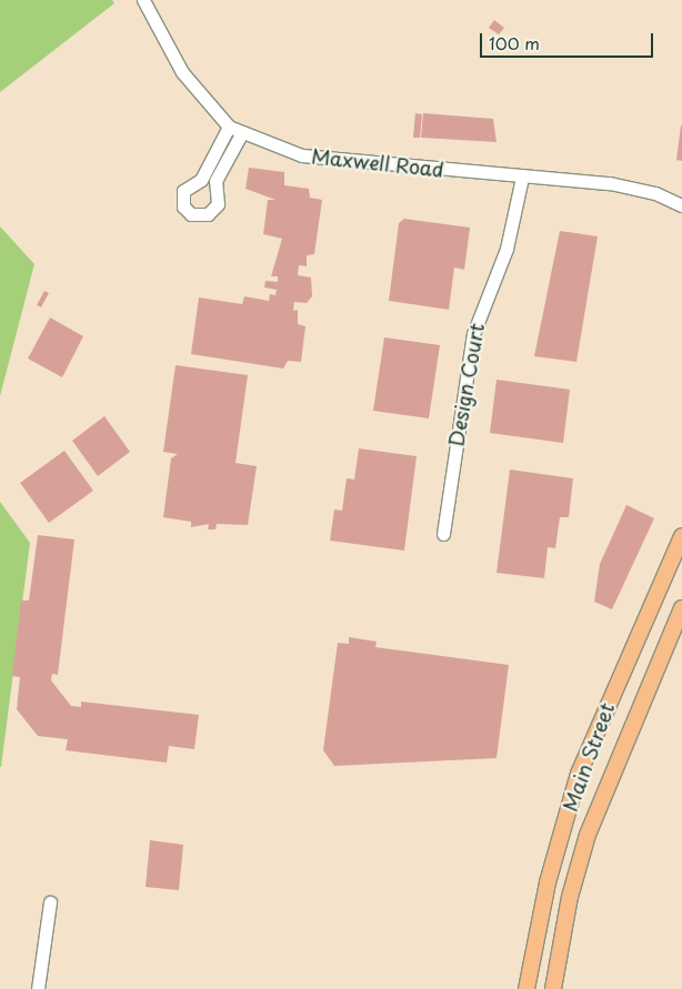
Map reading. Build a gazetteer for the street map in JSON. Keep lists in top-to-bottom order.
{
  "streets": {
    "main road": ["Main Street"],
    "street": ["Maxwell Road", "Design Court"]
  },
  "crossings": [
    ["Maxwell Road", "Design Court"]
  ],
  "scale_bar": "100 m"
}
